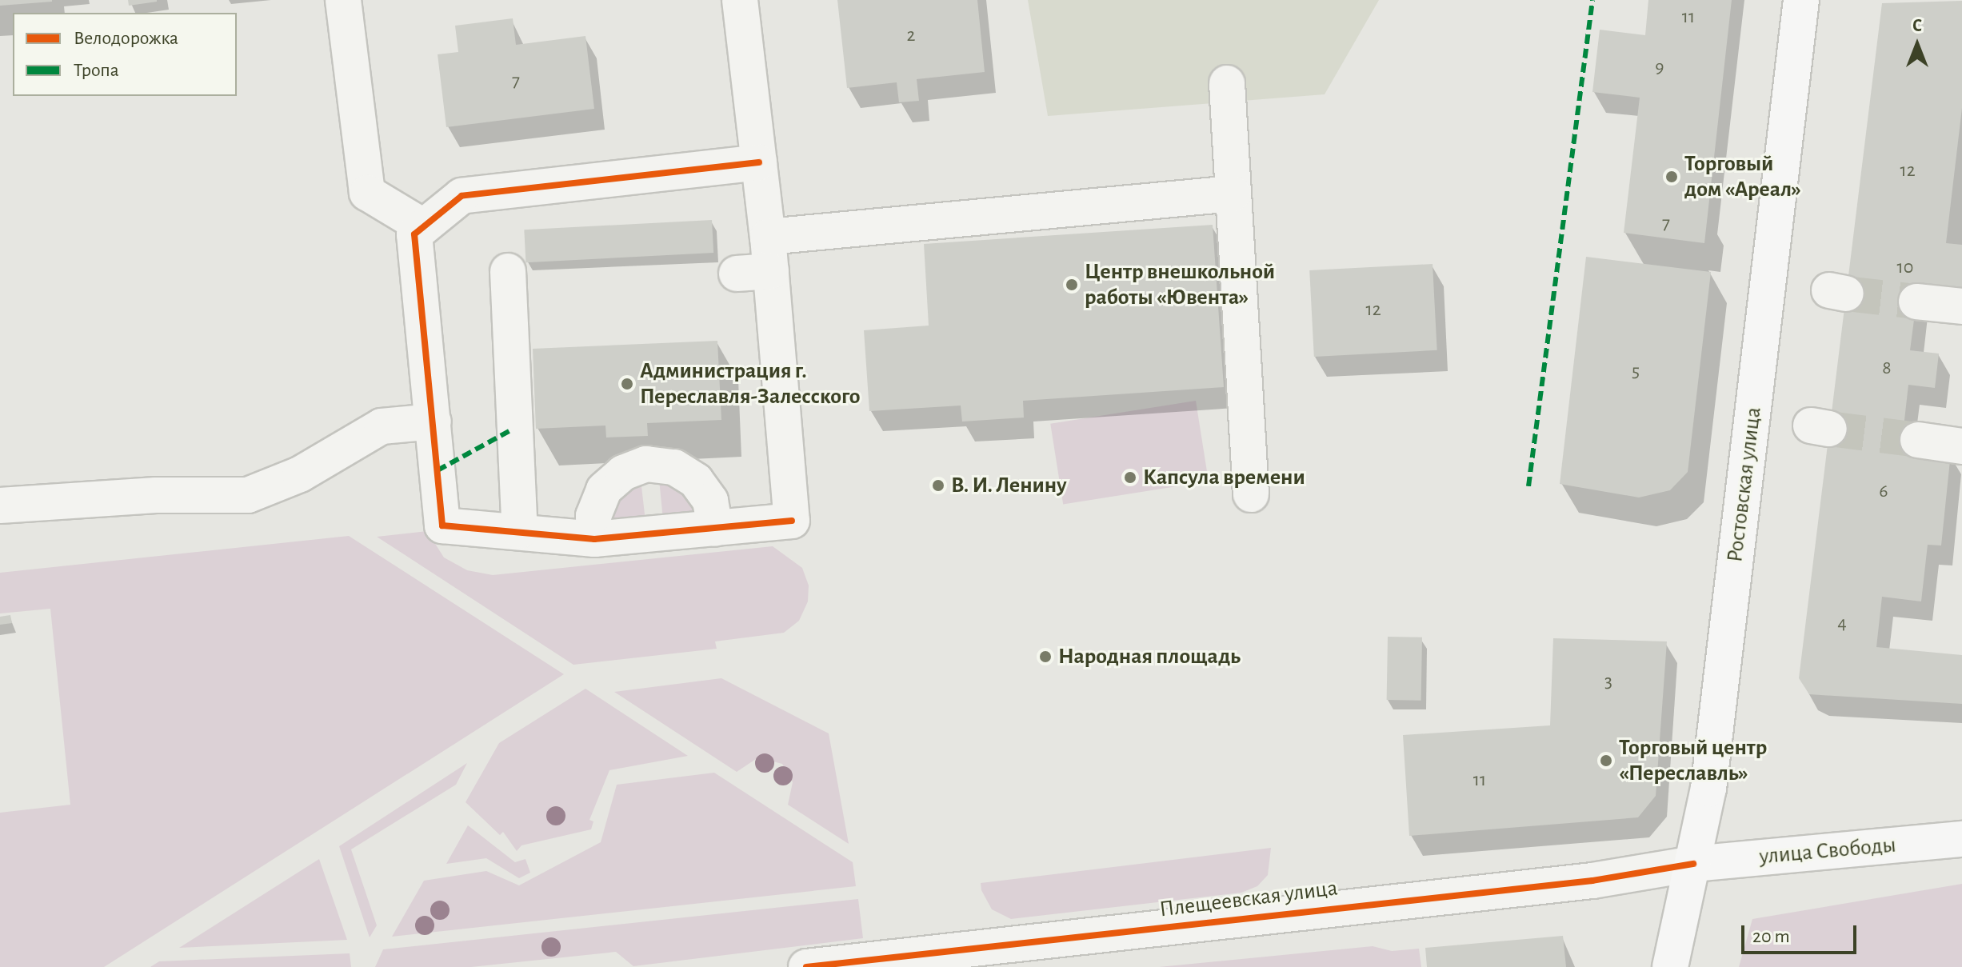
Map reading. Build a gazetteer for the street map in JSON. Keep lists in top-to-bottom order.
{
  "streets": {
    "main road": ["Ростовская улица", "улица Свободы"],
    "street": ["Плещеевская улица"]
  },
  "crossings": [
    ["Ростовская улица", "улица Свободы"],
    ["Ростовская улица", "Плещеевская улица"],
    ["улица Свободы", "Плещеевская улица"]
  ],
  "places": [
    "Торговый дом «Ареал»",
    "Центр внешкольной работы «Ювента»",
    "Администрация г. Переславля-Залесского",
    "Капсула времени",
    "В. И. Ленину",
    "Народная площадь",
    "Торговый центр «Переславль»"
  ],
  "house_numbers": [
    "11",
    "2",
    "9",
    "7",
    "12",
    "7",
    "10",
    "12",
    "8",
    "5",
    "6",
    "4",
    "3",
    "11"
  ],
  "legend": ["Велодорожка", "Тропа"],
  "scale_bar": "20 m",
  "north": "top"
}
